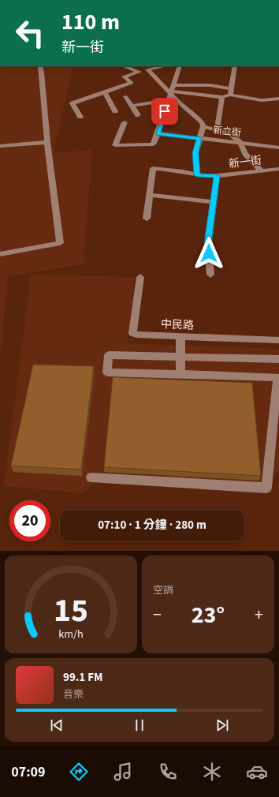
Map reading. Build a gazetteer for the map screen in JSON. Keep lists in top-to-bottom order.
{
  "streets": {
    "street": ["新立街", "新一街", "中民路"]
  },
  "page": {
    "turn": ["110 m", "新一街"],
    "limit": "20",
    "trip": "07:10 · 1 分鐘 · 280 m",
    "tile": "空調",
    "heat": ["−", "23°", "+"],
    "song": ["99.1 FM", "音樂"],
    "tabs": "07:09",
    "gauge": ["15", "km/h"]
  }
}
